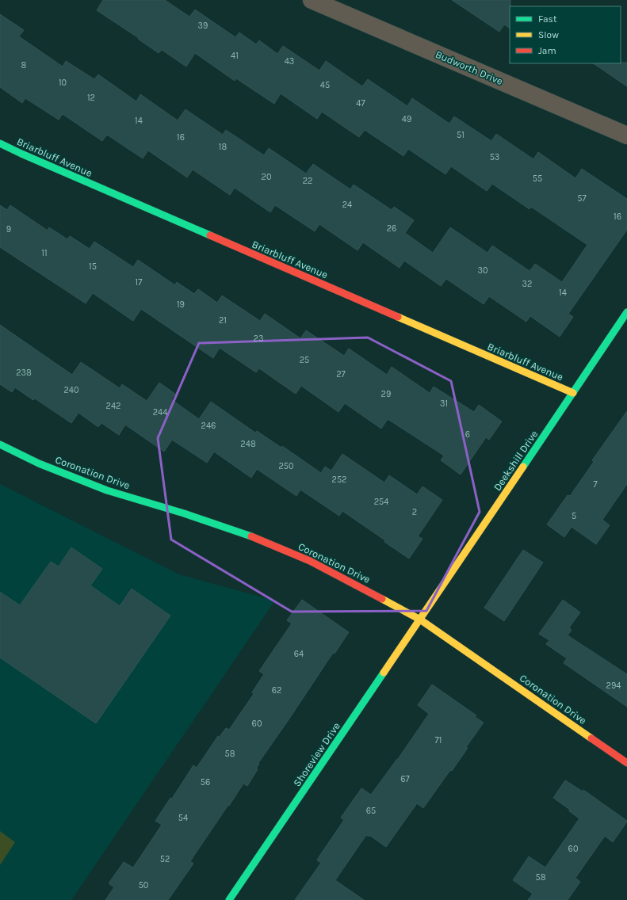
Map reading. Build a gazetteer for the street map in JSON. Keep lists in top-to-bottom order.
{
  "streets": {
    "street": [
      "Budworth Drive",
      "Briarbluff Avenue",
      "Deekshill Drive",
      "Coronation Drive",
      "Shoreview Drive"
    ]
  },
  "crossings": [
    ["Briarbluff Avenue", "Deekshill Drive"],
    ["Deekshill Drive", "Coronation Drive"],
    ["Deekshill Drive", "Shoreview Drive"],
    ["Coronation Drive", "Shoreview Drive"]
  ],
  "house_numbers": [
    "39",
    "41",
    "43",
    "8",
    "10",
    "45",
    "12",
    "47",
    "49",
    "14",
    "51",
    "16",
    "18",
    "53",
    "20",
    "55",
    "22",
    "57",
    "24",
    "16",
    "26",
    "9",
    "11",
    "15",
    "30",
    "17",
    "32",
    "14",
    "19",
    "21",
    "23",
    "25",
    "238",
    "27",
    "240",
    "29",
    "31",
    "242",
    "244",
    "246",
    "6",
    "248",
    "250",
    "252",
    "7",
    "254",
    "2",
    "5",
    "64",
    "294",
    "62",
    "60",
    "71",
    "58",
    "67",
    "56",
    "65",
    "54",
    "60",
    "52",
    "58",
    "50"
  ],
  "legend": ["Fast", "Slow", "Jam"]
}
